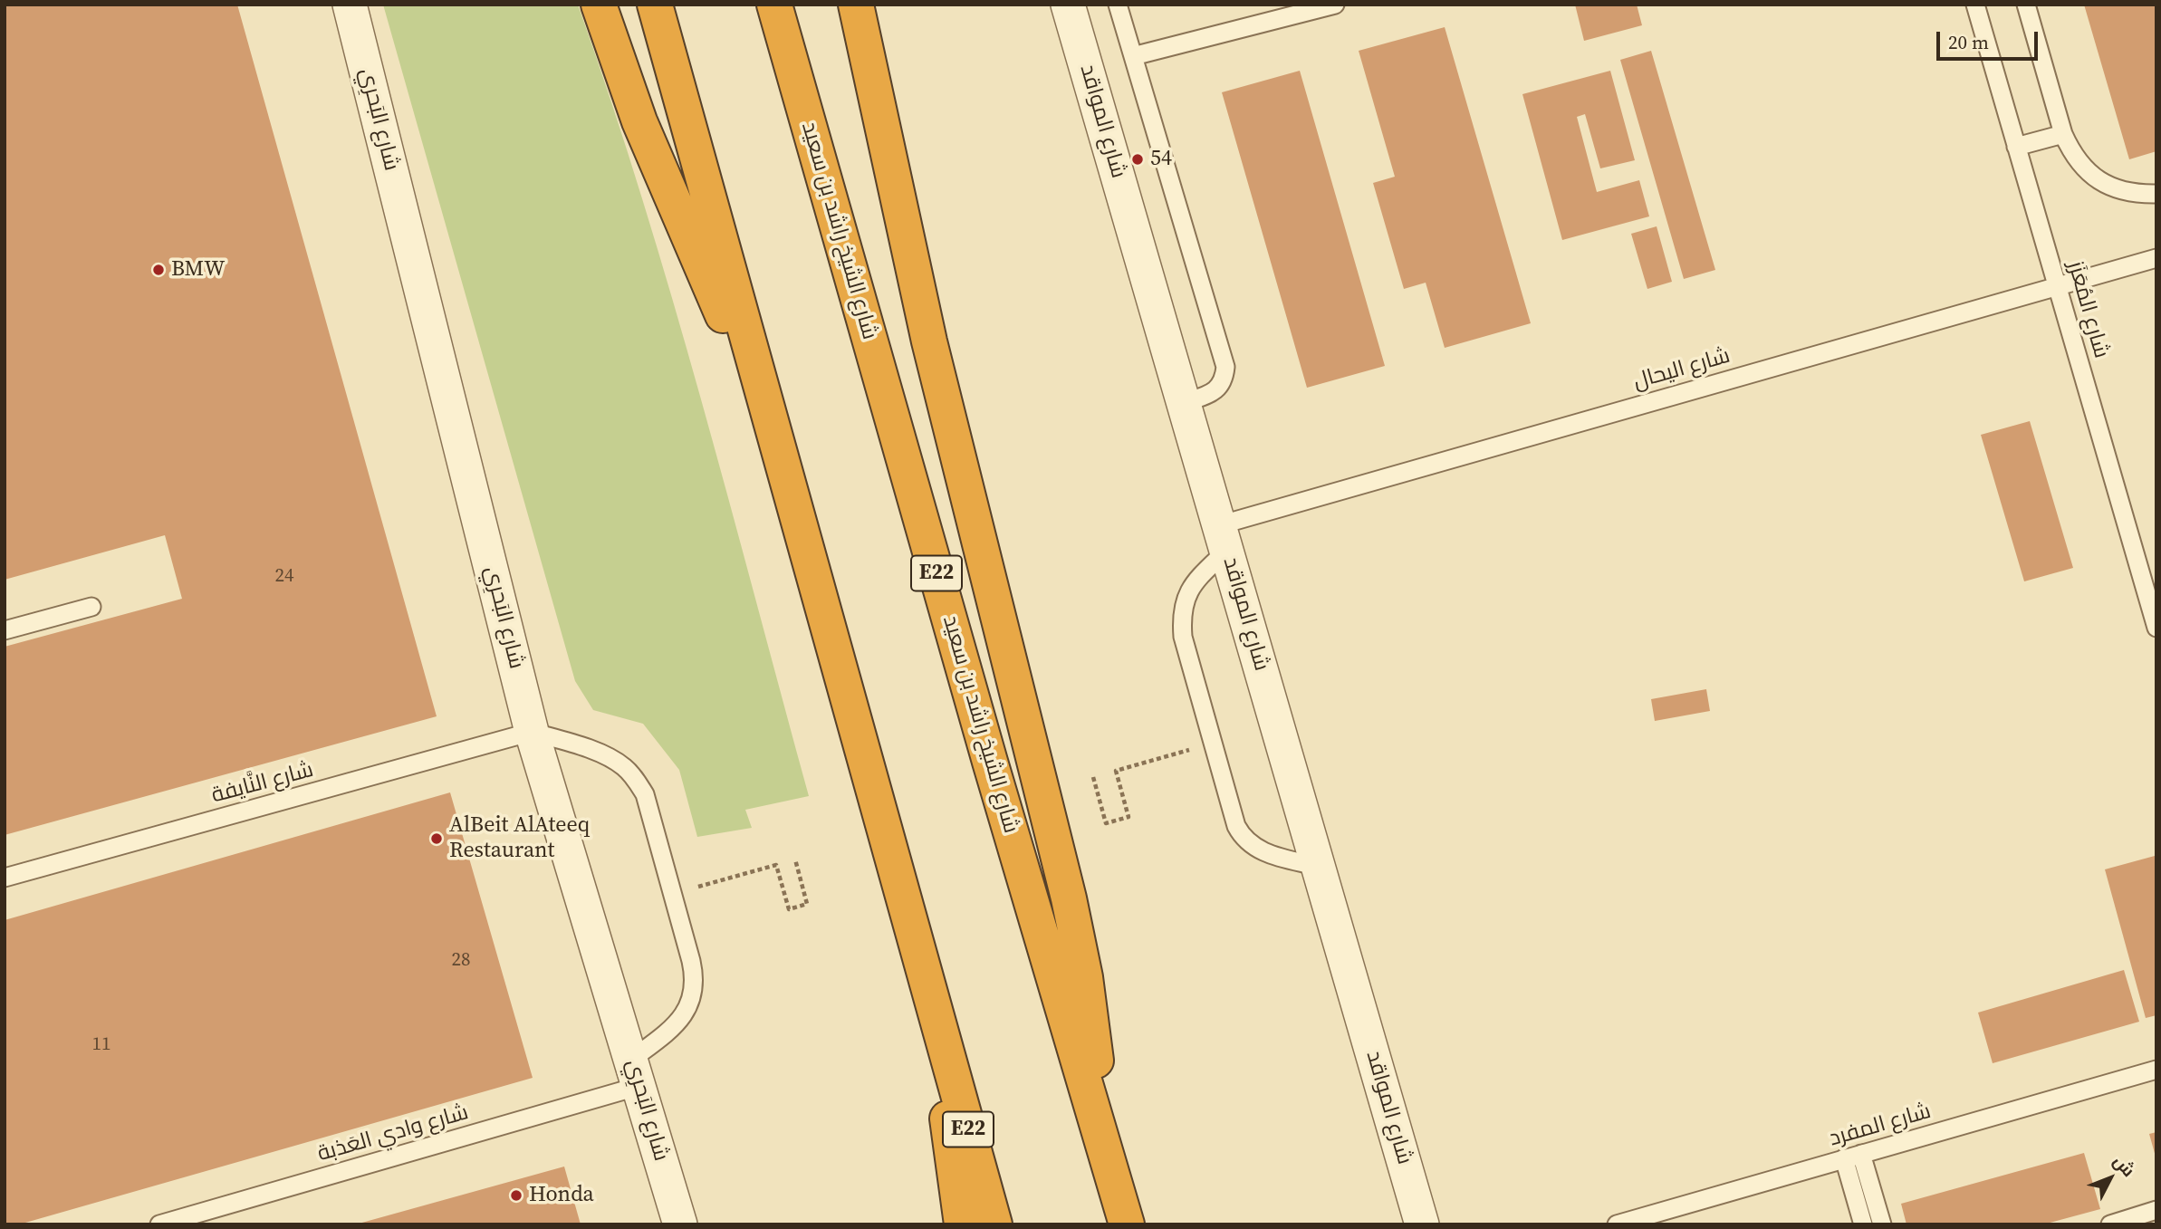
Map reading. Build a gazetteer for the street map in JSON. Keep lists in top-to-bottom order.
{
  "streets": {
    "highway": ["شارع الشيخ راشد بن سعيد", "E22"],
    "street": ["شارع البَحرِي", "شارع المواقد"],
    "lane": [
      "شارع المُعَزَز",
      "شارع اليحال",
      "شارع النَّايفة",
      "شارع المفرد",
      "شارع وادي العَذبة"
    ]
  },
  "crossings": [
    ["شارع البَحرِي", "شارع النَّايفة"],
    ["شارع البَحرِي", "شارع وادي العَذبة"],
    ["شارع المواقد", "شارع اليحال"],
    ["شارع المُعَزَز", "شارع اليحال"]
  ],
  "places": [
    "54",
    "BMW",
    "AlBeit AlAteeq Restaurant",
    "Honda"
  ],
  "house_numbers": ["24", "28", "11"],
  "scale_bar": "20 m",
  "north": "top right"
}
